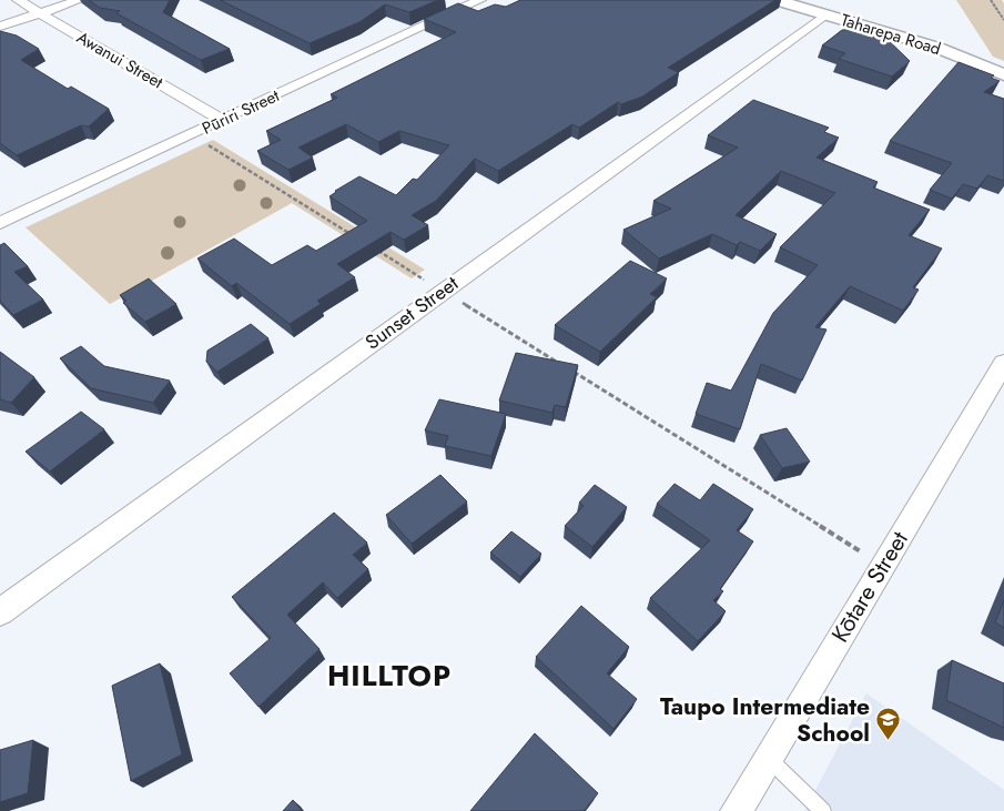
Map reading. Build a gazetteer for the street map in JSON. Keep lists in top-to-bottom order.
{
  "streets": {
    "street": [
      "Taharepa Road",
      "Awanui Street",
      "Pūriri Street",
      "Sunset Street",
      "Kōtare Street"
    ]
  },
  "crossings": [
    ["Taharepa Road", "Sunset Street"],
    ["Awanui Street", "Pūriri Street"]
  ],
  "districts": ["HILLTOP"],
  "places": {
    "school or university": ["Taupo Intermediate School"]
  }
}
